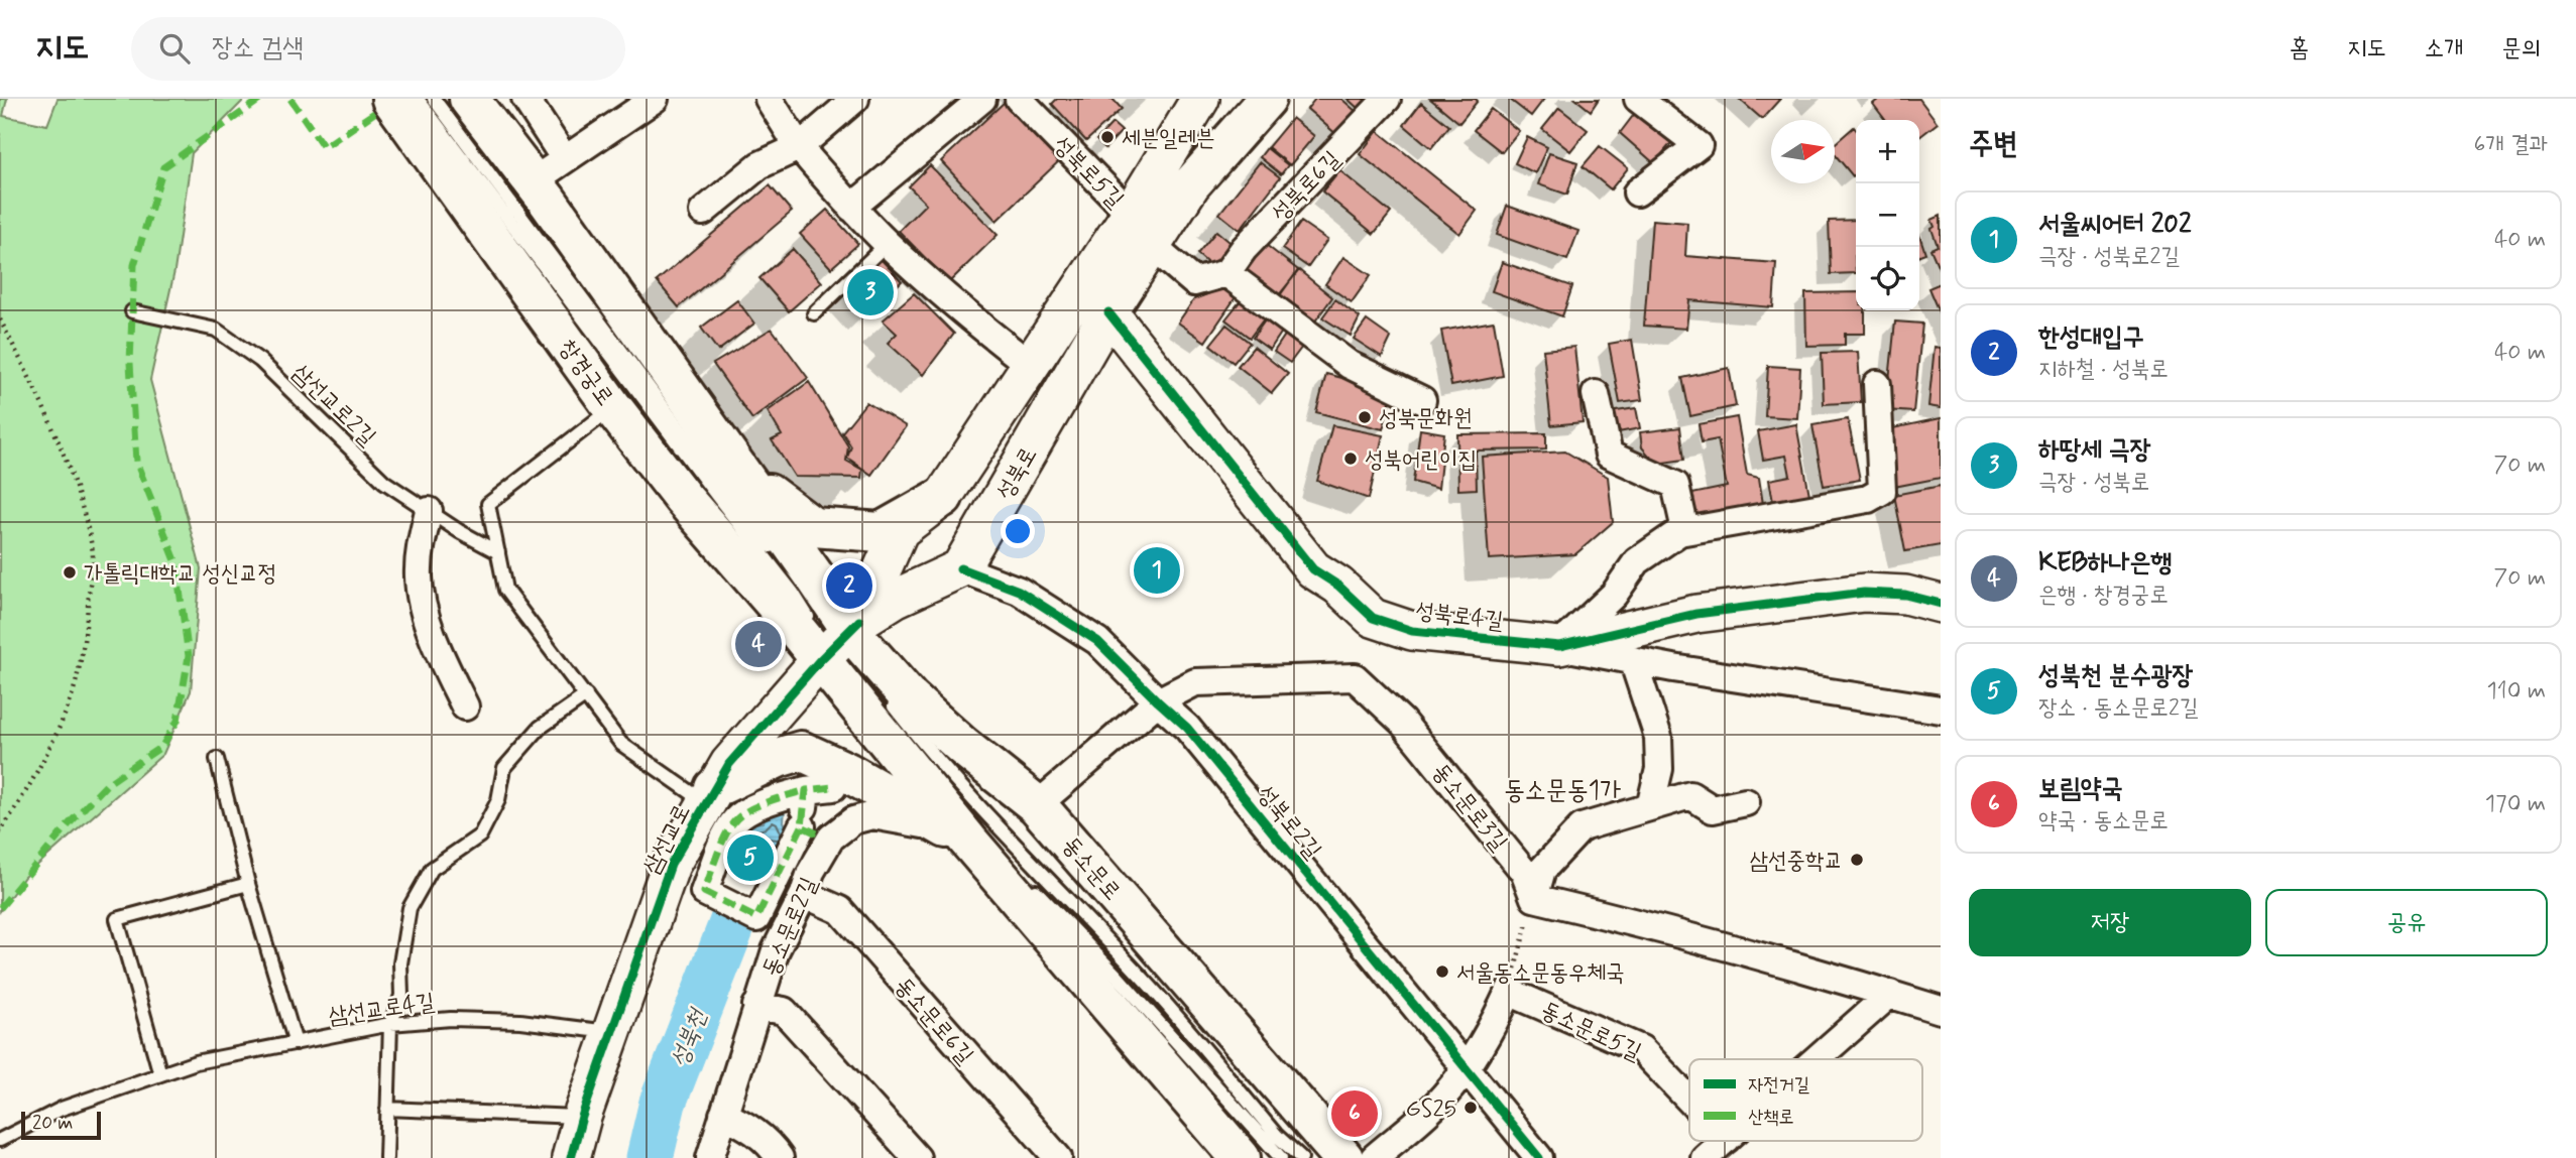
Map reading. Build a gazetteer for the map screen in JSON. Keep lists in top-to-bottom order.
{
  "streets": {
    "main road": ["창경궁로", "동소문로"],
    "street": [
      "성북로5길",
      "성북로6길",
      "성북로",
      "성북로4길",
      "동소문로3길",
      "성북로2길",
      "삼선교로",
      "동소문로2길",
      "동소문로6길",
      "동소문로5길"
    ],
    "lane": ["삼선교로2길", "삼선교로4길"]
  },
  "crossings": [
    ["성북로5길", "성북로"],
    ["창경궁로", "성북로"],
    ["창경궁로", "삼선교로"],
    ["창경궁로", "동소문로"],
    ["성북로", "성북로4길"],
    ["성북로", "성북로2길"],
    ["성북로", "삼선교로"],
    ["성북로", "동소문로"],
    ["동소문로3길", "성북로2길"],
    ["동소문로3길", "동소문로"],
    ["삼선교로", "동소문로"],
    ["삼선교로", "삼선교로4길"],
    ["동소문로2길", "동소문로6길"]
  ],
  "districts": ["동소문동1가"],
  "water": ["성북천"],
  "places": [
    "세븐일레븐",
    "성북문화원",
    "성북어린이집",
    "가톨릭대학교 성신교정",
    "삼선중학교",
    "서울동소문동우체국",
    "GS25"
  ],
  "legend": ["자전거길", "산책로"],
  "scale_bar": "20 m",
  "north": "right",
  "page": {
    "header": "지도",
    "search": "장소 검색",
    "nav": [
      "홈",
      "지도",
      "소개",
      "문의"
    ],
    "heading": ["주변", "6개 결과"],
    "map_buttons": ["+", "−"],
    "list": [
      {
        "mark": "1",
        "name": "서울씨어터 202",
        "note": "극장 · 성북로2길",
        "value": "40 m"
      },
      {
        "mark": "2",
        "name": "한성대입구",
        "note": "지하철 · 성북로",
        "value": "40 m"
      },
      {
        "mark": "3",
        "name": "하땅세 극장",
        "note": "극장 · 성북로",
        "value": "70 m"
      },
      {
        "mark": "4",
        "name": "KEB하나은행",
        "note": "은행 · 창경궁로",
        "value": "70 m"
      },
      {
        "mark": "5",
        "name": "성북천 분수광장",
        "note": "장소 · 동소문로2길",
        "value": "110 m"
      },
      {
        "mark": "6",
        "name": "보림약국",
        "note": "약국 · 동소문로",
        "value": "170 m"
      }
    ],
    "pins": [
      "3",
      "1",
      "2",
      "4",
      "5",
      "6"
    ],
    "buttons": ["저장", "공유"],
    "scale": "20 m"
  }
}
